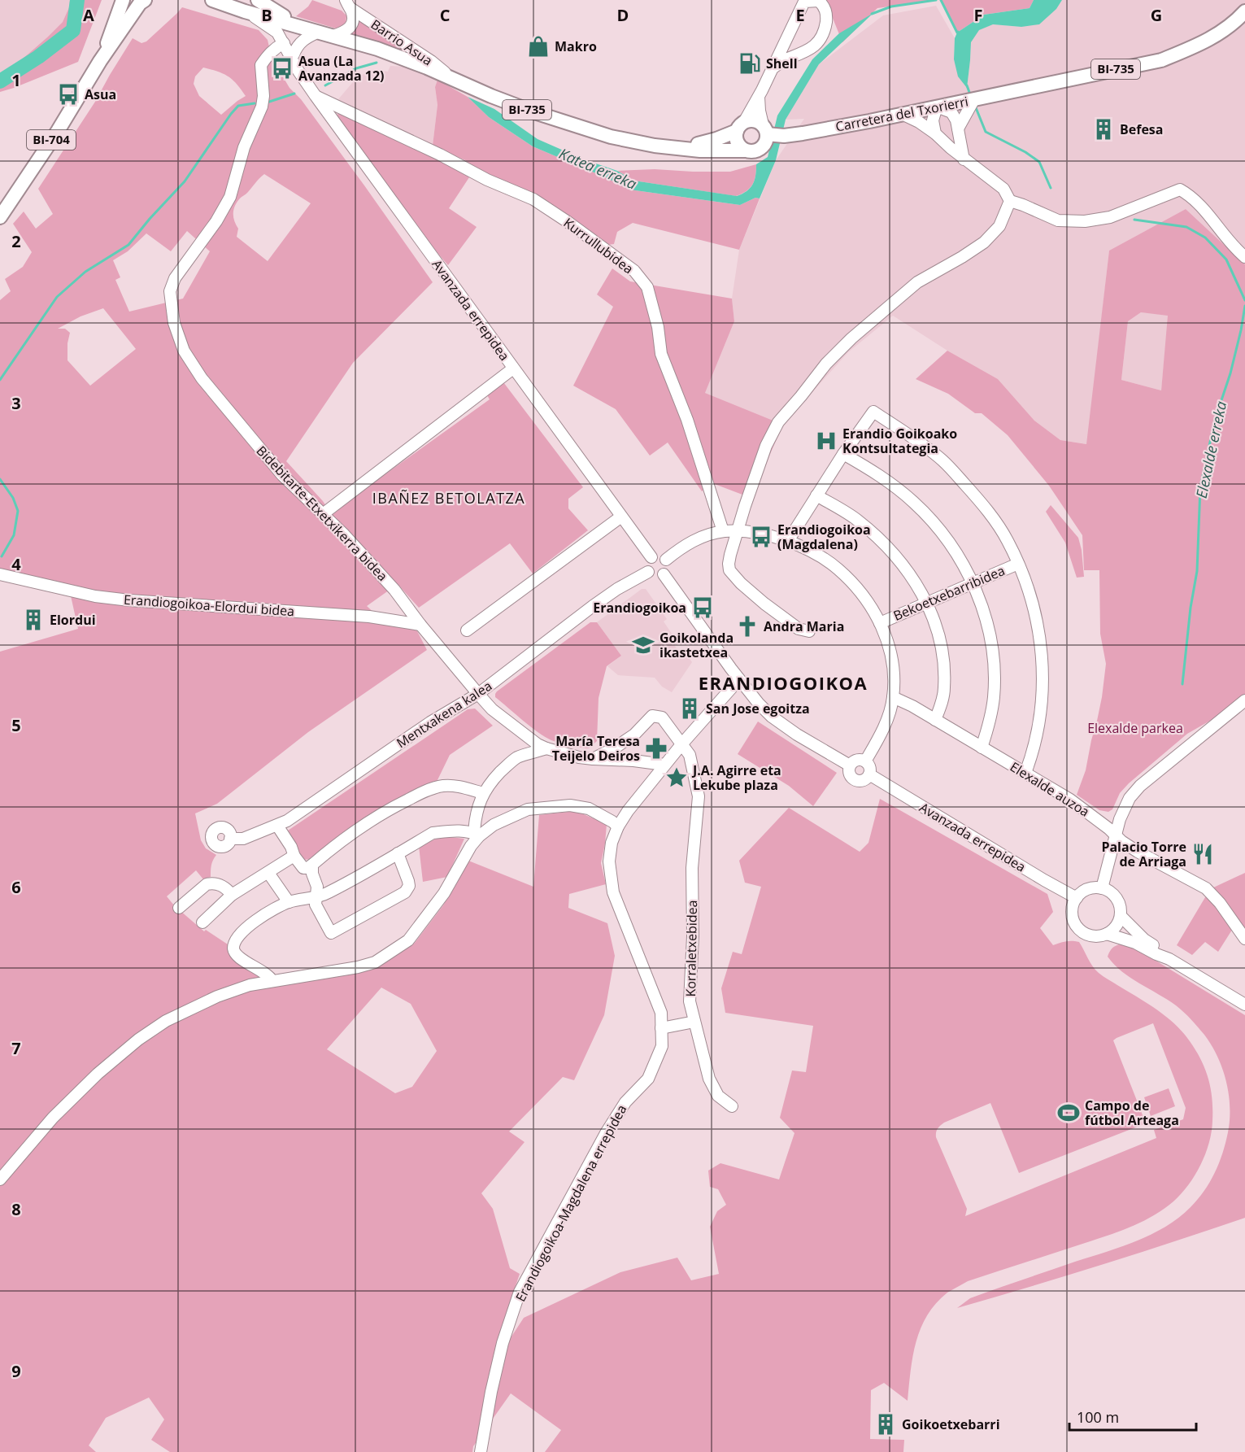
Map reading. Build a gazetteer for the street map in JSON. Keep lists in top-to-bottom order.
{
  "streets": {
    "main road": ["BI-735", "Carretera del Txorierri", "BI-704"],
    "street": [
      "Barrio Asua",
      "Kurrullubidea",
      "Avanzada errepidea",
      "Bidebitarte-Etxetxikerra bidea",
      "Bekoetxebarribidea",
      "Erandiogoikoa-Elordui bidea",
      "Mentxakena kalea",
      "Elexalde auzoa",
      "Korraletxebidea",
      "Erandiogoikoa-Magdalena errepidea"
    ]
  },
  "crossings": [
    ["Barrio Asua", "BI-735"],
    ["BI-735", "Carretera del Txorierri"],
    ["Kurrullubidea", "Avanzada errepidea"],
    ["Avanzada errepidea", "Mentxakena kalea"],
    ["Bidebitarte-Etxetxikerra bidea", "Erandiogoikoa-Elordui bidea"],
    ["Bidebitarte-Etxetxikerra bidea", "Mentxakena kalea"],
    ["Bidebitarte-Etxetxikerra bidea", "Korraletxebidea"],
    ["Bidebitarte-Etxetxikerra bidea", "Erandiogoikoa-Magdalena errepidea"],
    ["Korraletxebidea", "Erandiogoikoa-Magdalena errepidea"]
  ],
  "districts": ["IBAÑEZ BETOLATZA", "ERANDIOGOIKOA"],
  "water": ["Katea erreka", "Elexalde erreka"],
  "parks": ["Elexalde parkea"],
  "places": {
    "shop": ["Makro"],
    "fuel station": ["Shell"],
    "bus stop": [
      "Asua (La Avanzada 12)",
      "Asua",
      "Erandiogoikoa (Magdalena)",
      "Erandiogoikoa"
    ],
    "building": [
      "Befesa",
      "Elordui",
      "San Jose egoitza",
      "Goikoetxebarri"
    ],
    "hospital": ["Erandio Goikoako Kontsultategia"],
    "church": ["Andra Maria"],
    "school or university": ["Goikolanda ikastetxea"],
    "pharmacy": ["María Teresa Teijelo Deiros"],
    "place": ["J.A. Agirre eta Lekube plaza"],
    "restaurant": ["Palacio Torre de Arriaga"],
    "sports": ["Campo de fútbol Arteaga"]
  },
  "scale_bar": "100 m",
  "grid": {
    "columns": [
      "A",
      "B",
      "C",
      "D",
      "E",
      "F",
      "G"
    ],
    "rows": [
      "1",
      "2",
      "3",
      "4",
      "5",
      "6",
      "7",
      "8",
      "9"
    ]
  }
}
